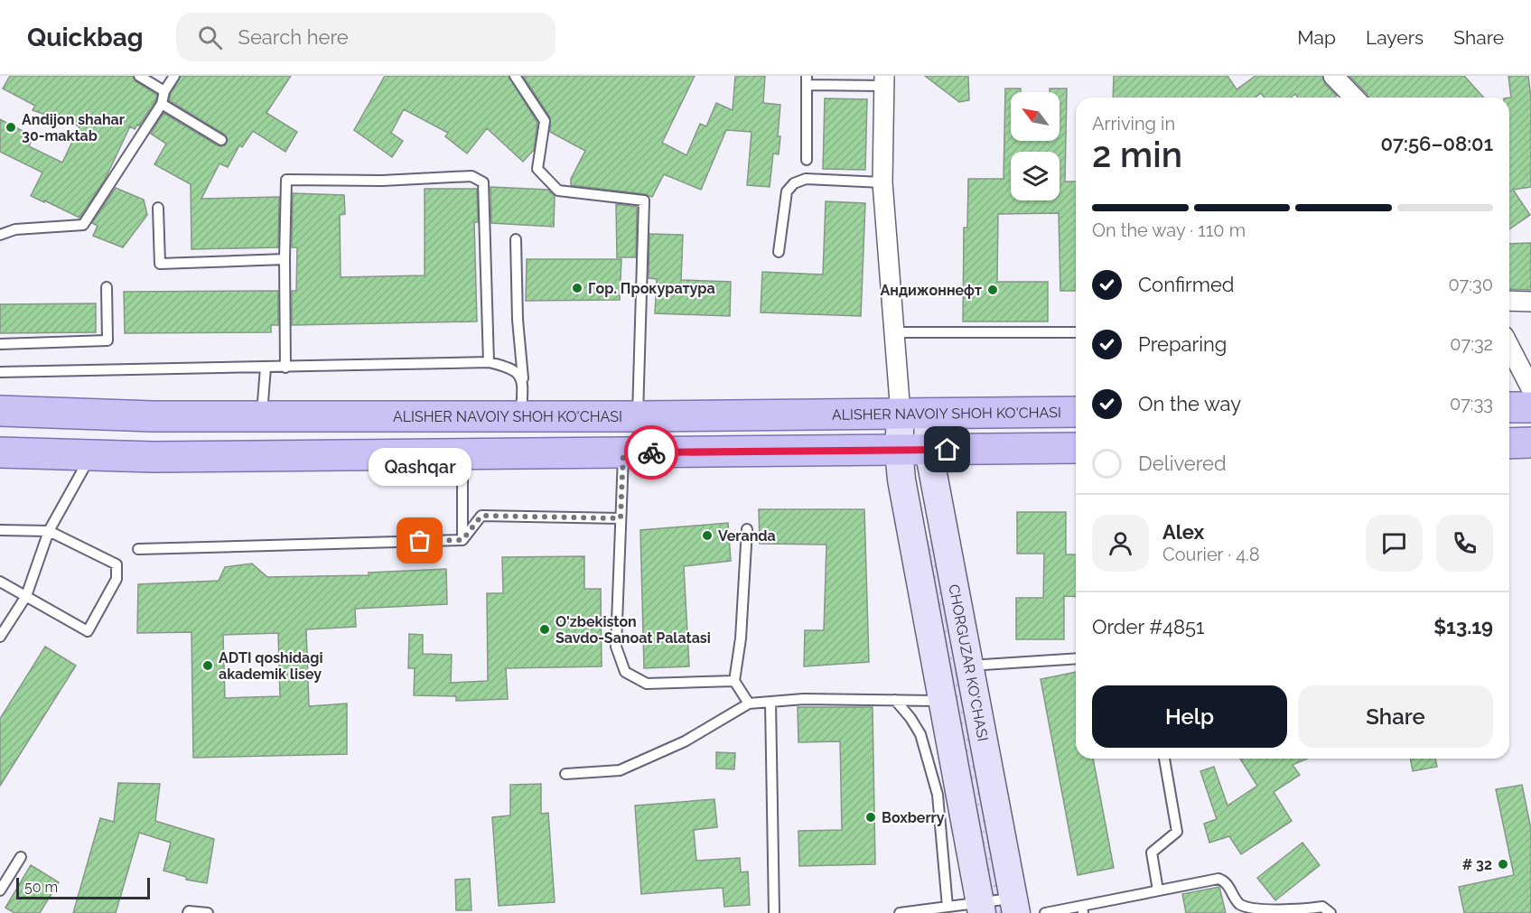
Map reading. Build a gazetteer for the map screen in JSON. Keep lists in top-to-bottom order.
{
  "streets": {
    "main road": ["ALISHER NAVOIY SHOH KO'CHASI", "CHORGUZAR KO'CHASI"]
  },
  "crossings": [
    ["ALISHER NAVOIY SHOH KO'CHASI", "CHORGUZAR KO'CHASI"]
  ],
  "places": [
    "Andijon shahar 30-maktab",
    "Гор. Прокуратура",
    "Андижоннефт",
    "Veranda",
    "Qashqar",
    "O'zbekiston Savdo-Sanoat Palatasi",
    "ADTI qoshidagi akademik lisey",
    "Boxberry",
    "# 32"
  ],
  "scale_bar": "50 m",
  "north": "top left",
  "page": {
    "header": "Quickbag",
    "search": "Search here",
    "nav": ["Map", "Layers", "Share"],
    "heading": ["2 min", "Arriving in", "07:56–08:01"],
    "panel": [
      "Alex",
      "Courier · 4.8",
      "Order #4851",
      "$13.19"
    ],
    "bar": "On the way · 110 m",
    "list": [
      ["Confirmed", "07:30"],
      ["Preparing", "07:32"],
      ["On the way", "07:33"],
      "Delivered"
    ],
    "bubble": "Qashqar",
    "buttons": ["Help", "Share"],
    "scale": "50 m"
  }
}
